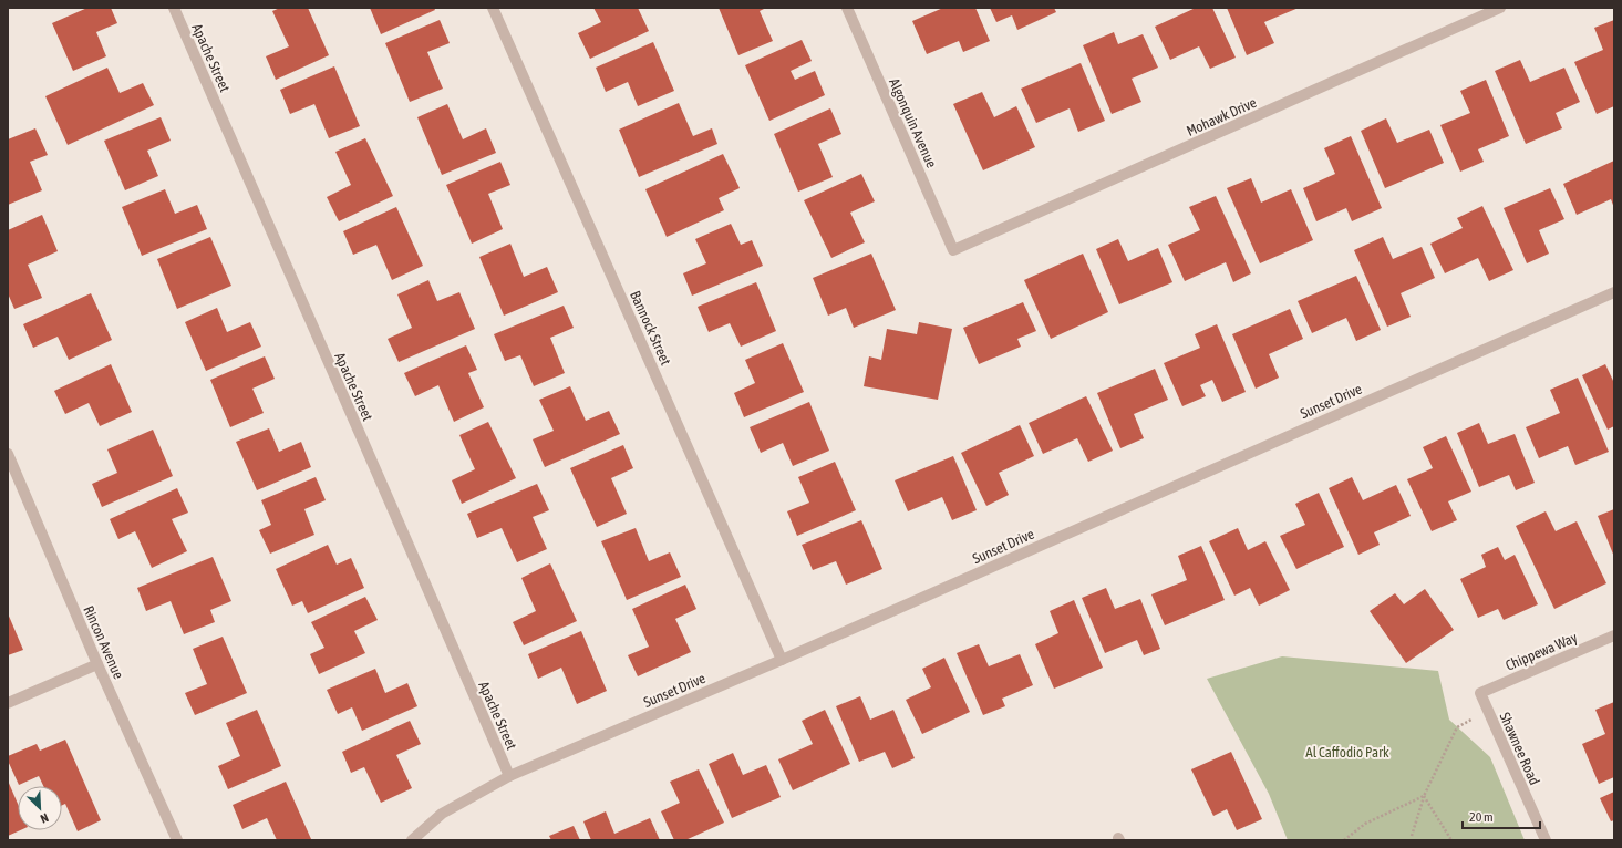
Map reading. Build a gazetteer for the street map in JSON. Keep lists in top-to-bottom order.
{
  "streets": {
    "street": [
      "Apache Street",
      "Mohawk Drive",
      "Algonquin Avenue",
      "Bannock Street",
      "Sunset Drive",
      "Rincon Avenue",
      "Chippewa Way",
      "Shawnee Road"
    ]
  },
  "crossings": [
    ["Apache Street", "Sunset Drive"],
    ["Mohawk Drive", "Algonquin Avenue"],
    ["Bannock Street", "Sunset Drive"],
    ["Chippewa Way", "Shawnee Road"]
  ],
  "parks": ["Al Caffodio Park"],
  "scale_bar": "20 m",
  "north": "bottom right"
}
